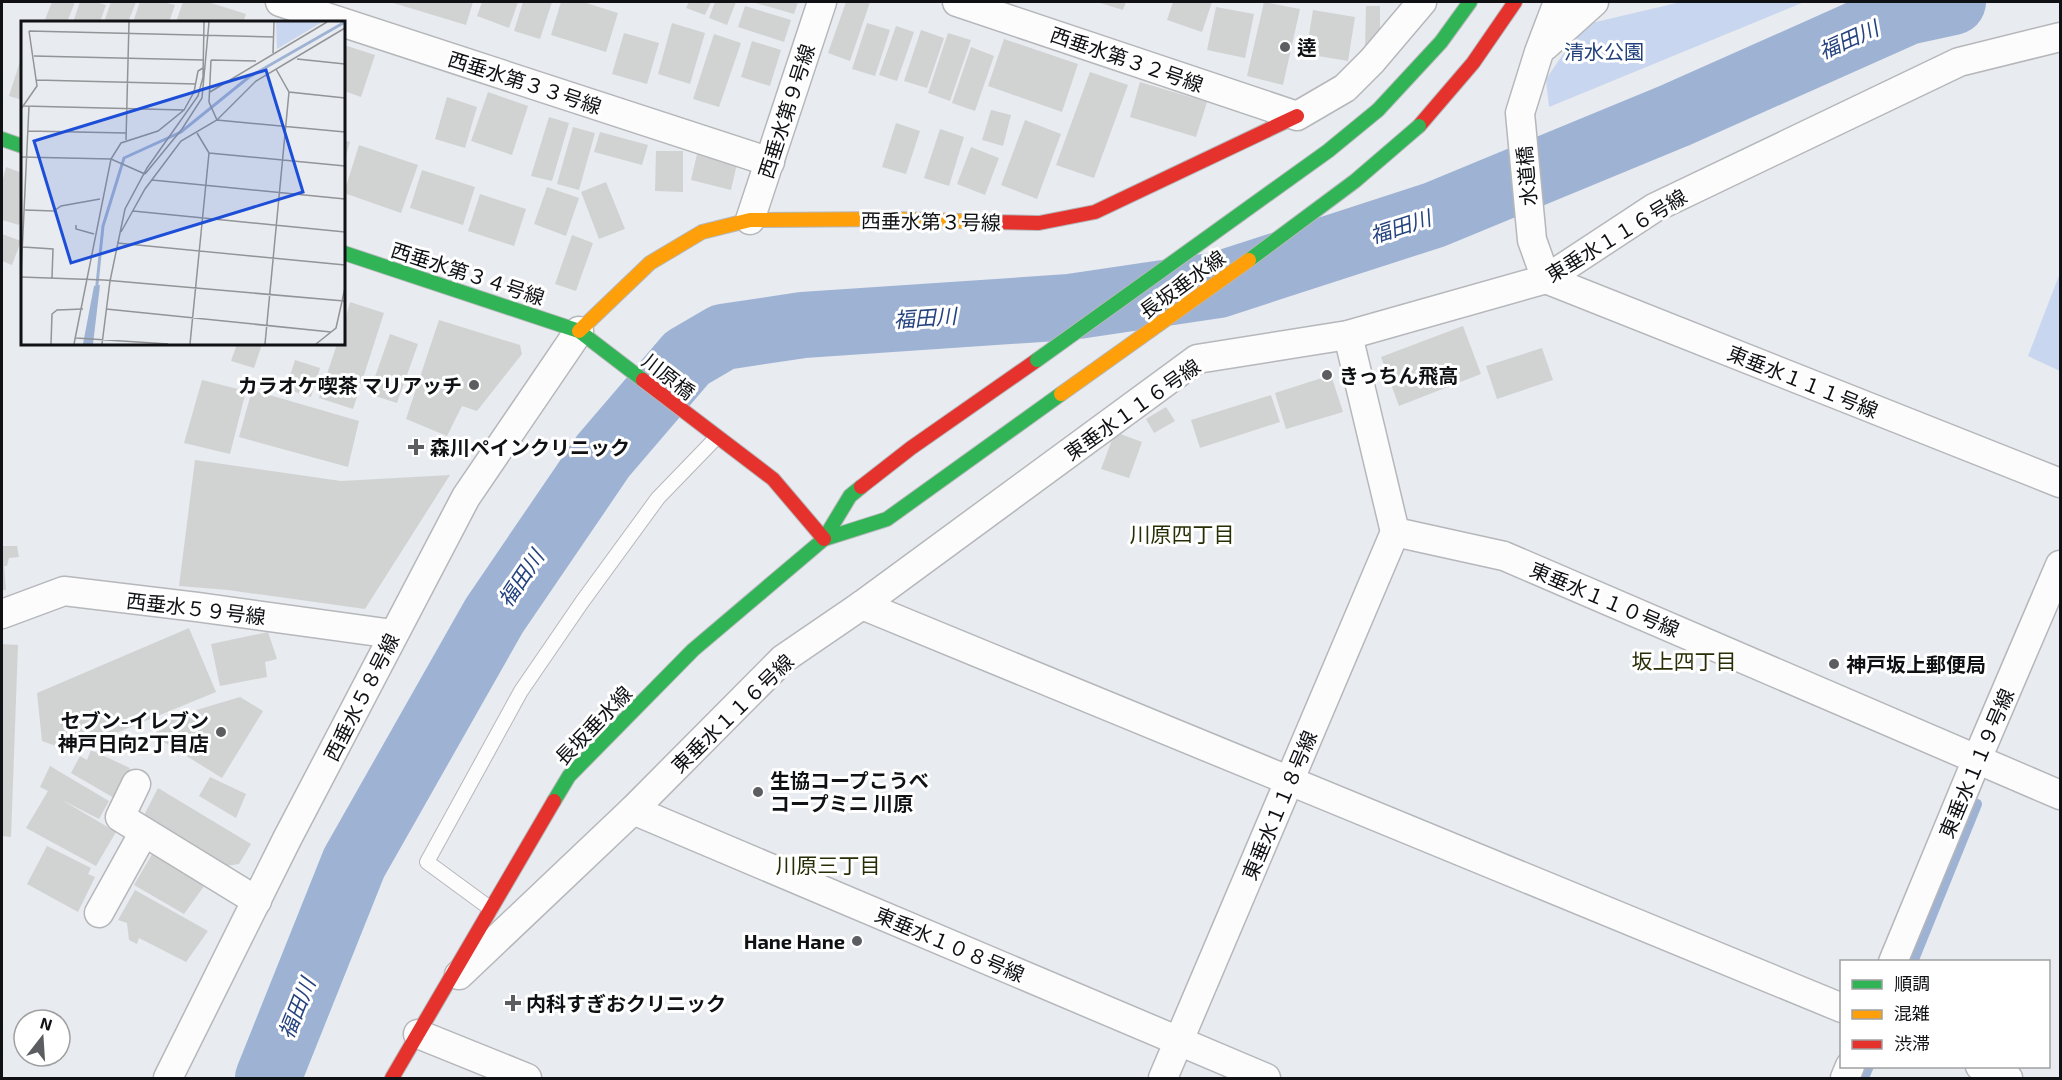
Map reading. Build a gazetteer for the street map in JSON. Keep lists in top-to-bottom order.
{
  "streets": {
    "main road": [
      "西垂水第３号線",
      "西垂水第３４号線",
      "長坂垂水線",
      "川原橋"
    ],
    "street": [
      "西垂水第３２号線",
      "西垂水第３３号線",
      "西垂水第９号線",
      "水道橋",
      "東垂水１１６号線",
      "東垂水１１１号線",
      "東垂水１１０号線",
      "西垂水５９号線",
      "西垂水５８号線",
      "東垂水１１９号線",
      "東垂水１１８号線",
      "東垂水１０８号線"
    ]
  },
  "crossings": [
    ["西垂水第３２号線", "西垂水第３号線"],
    ["西垂水第３３号線", "西垂水第９号線"],
    ["西垂水第９号線", "西垂水第３号線"],
    ["水道橋", "東垂水１１６号線"],
    ["水道橋", "東垂水１１１号線"],
    ["西垂水第３号線", "西垂水第３４号線"],
    ["西垂水第３号線", "川原橋"],
    ["西垂水第３号線", "西垂水５８号線"],
    ["東垂水１１６号線", "長坂垂水線"],
    ["東垂水１１６号線", "東垂水１１１号線"],
    ["東垂水１１６号線", "東垂水１０８号線"],
    ["西垂水第３４号線", "川原橋"],
    ["西垂水第３４号線", "西垂水５８号線"],
    ["川原橋", "西垂水５８号線"],
    ["東垂水１１０号線", "東垂水１１９号線"],
    ["東垂水１１０号線", "東垂水１１８号線"],
    ["西垂水５９号線", "西垂水５８号線"],
    ["東垂水１１８号線", "東垂水１０８号線"]
  ],
  "districts": ["川原四丁目", "坂上四丁目", "川原三丁目"],
  "water": ["福田川"],
  "parks": ["清水公園"],
  "places": {
    "other": [
      "逹",
      "きっちん飛高",
      "カラオケ喫茶 マリアッチ",
      "神戸坂上郵便局",
      "セブン-イレブン 神戸日向2丁目店",
      "生協コープこうべ コープミニ 川原",
      "Hane Hane"
    ],
    "health": ["森川ペインクリニック", "内科すぎおクリニック"]
  },
  "legend": ["順調", "混雑", "渋滞"],
  "north": "top"
}
